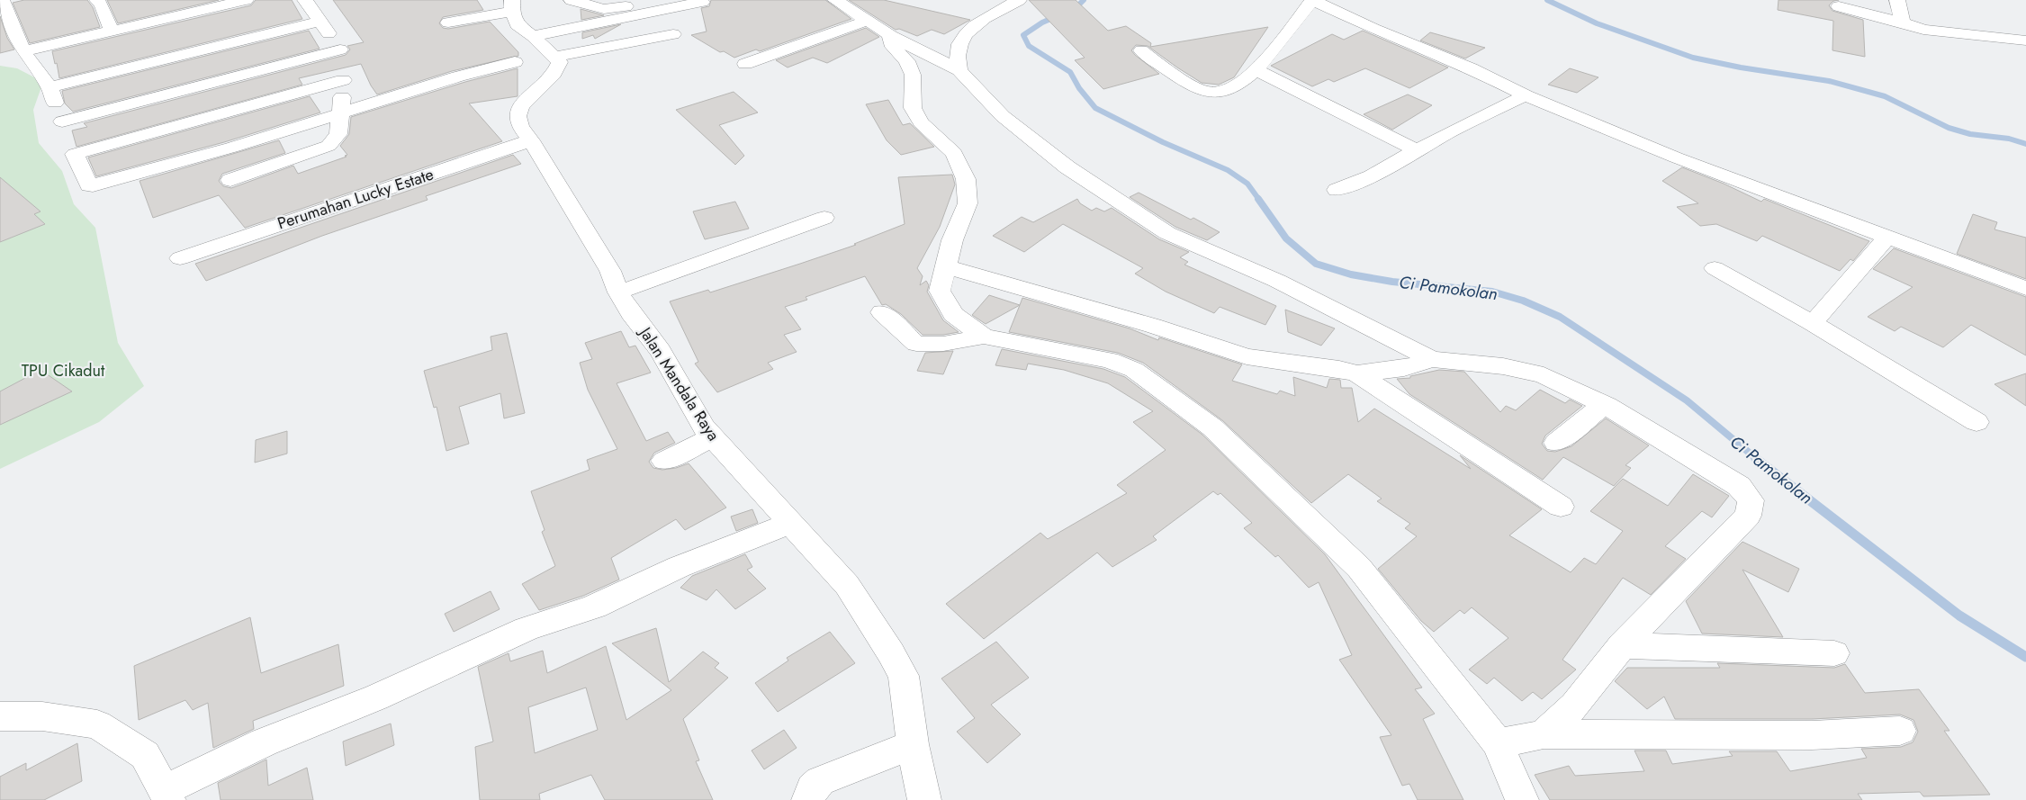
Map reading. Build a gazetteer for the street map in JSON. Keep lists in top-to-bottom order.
{
  "streets": {
    "street": ["Perumahan Lucky Estate", "Jalan Mandala Raya"]
  },
  "crossings": [
    ["Perumahan Lucky Estate", "Jalan Mandala Raya"]
  ],
  "water": ["Ci Pamokolan"],
  "parks": ["TPU Cikadut"]
}
